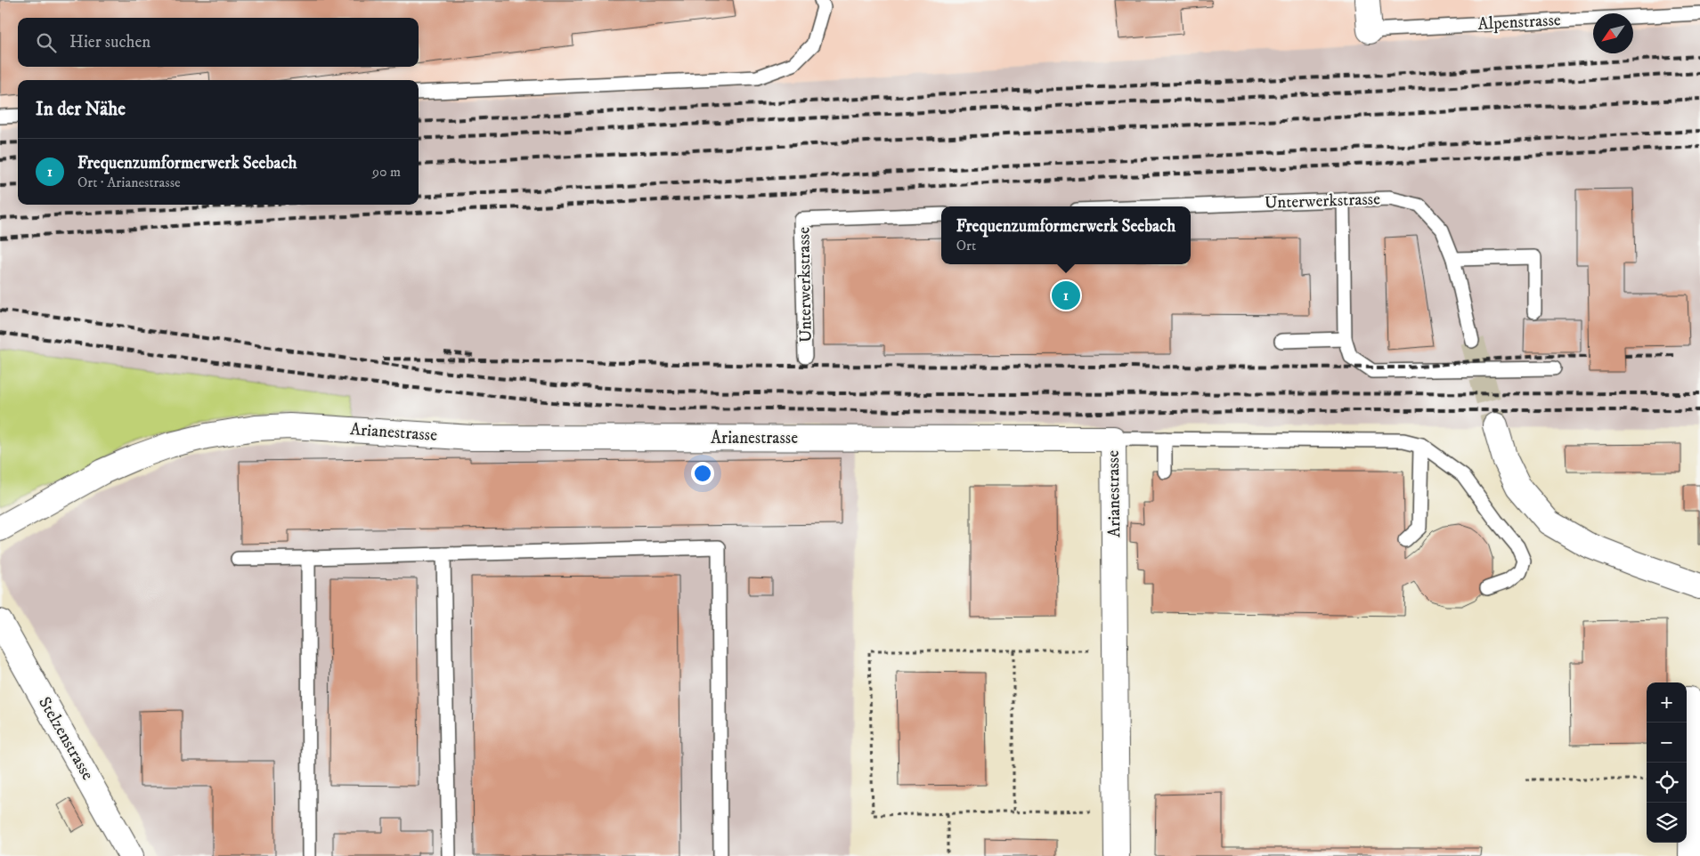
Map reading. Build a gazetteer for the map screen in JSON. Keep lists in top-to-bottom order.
{
  "streets": {
    "street": ["Alpenstrasse", "Arianestrasse", "Stelzenstrasse"],
    "lane": ["Unterwerkstrasse"]
  },
  "north": "bottom left",
  "page": {
    "search": "Hier suchen",
    "heading": "In der Nähe",
    "list": [
      {
        "mark": "1",
        "name": "Frequenzumformerwerk Seebach",
        "note": "Ort · Arianestrasse",
        "value": "90 m"
      }
    ],
    "popup": ["Frequenzumformerwerk Seebach", "Ort"],
    "pins": "1",
    "map_buttons": ["+", "−"]
  }
}
